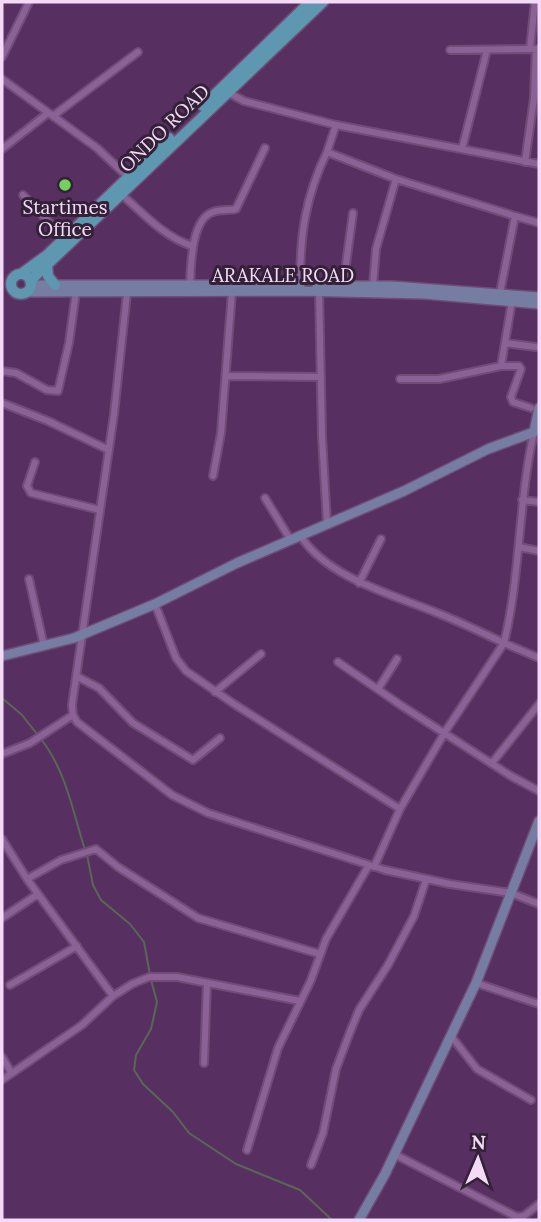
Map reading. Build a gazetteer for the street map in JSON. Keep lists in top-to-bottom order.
{
  "streets": {
    "main road": ["ONDO ROAD", "ARAKALE ROAD"]
  },
  "crossings": [
    ["ONDO ROAD", "ARAKALE ROAD"]
  ],
  "places": ["Startimes Office"],
  "north": "top"
}
